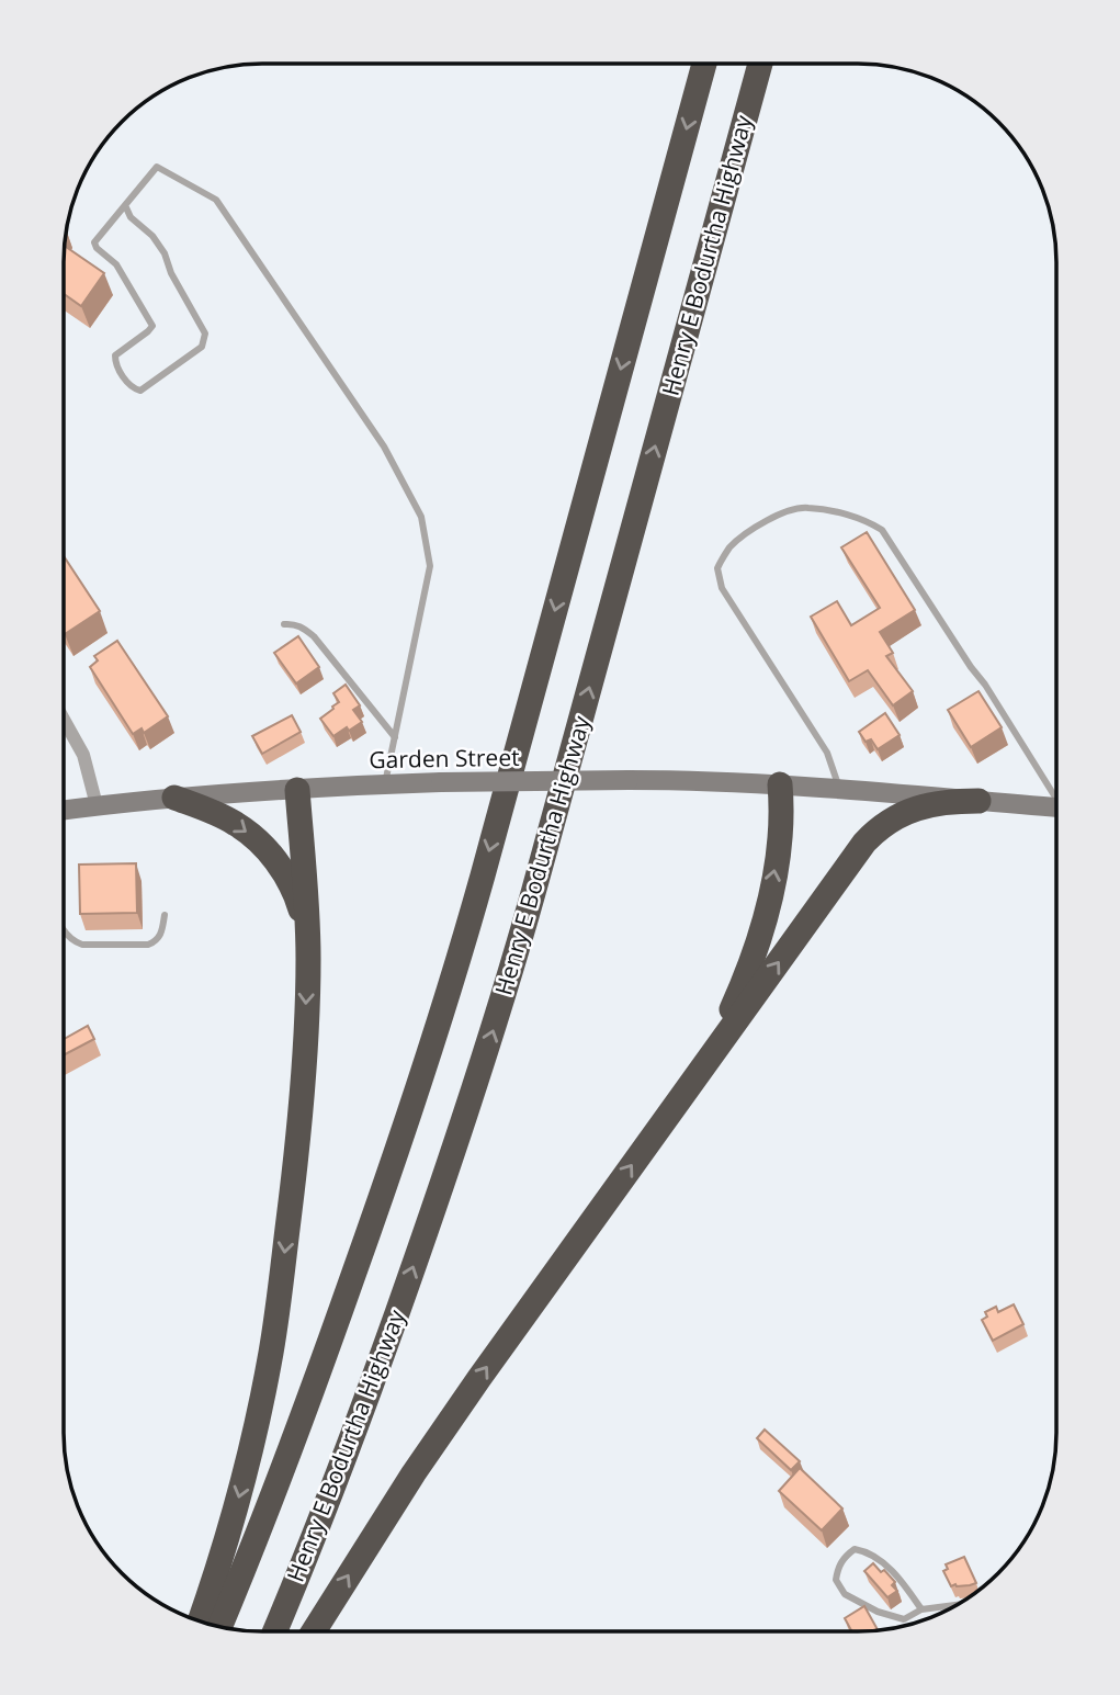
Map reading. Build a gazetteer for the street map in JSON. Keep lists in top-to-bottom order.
{
  "streets": {
    "highway": ["Henry E Bodurtha Highway"],
    "street": ["Garden Street"]
  }
}
